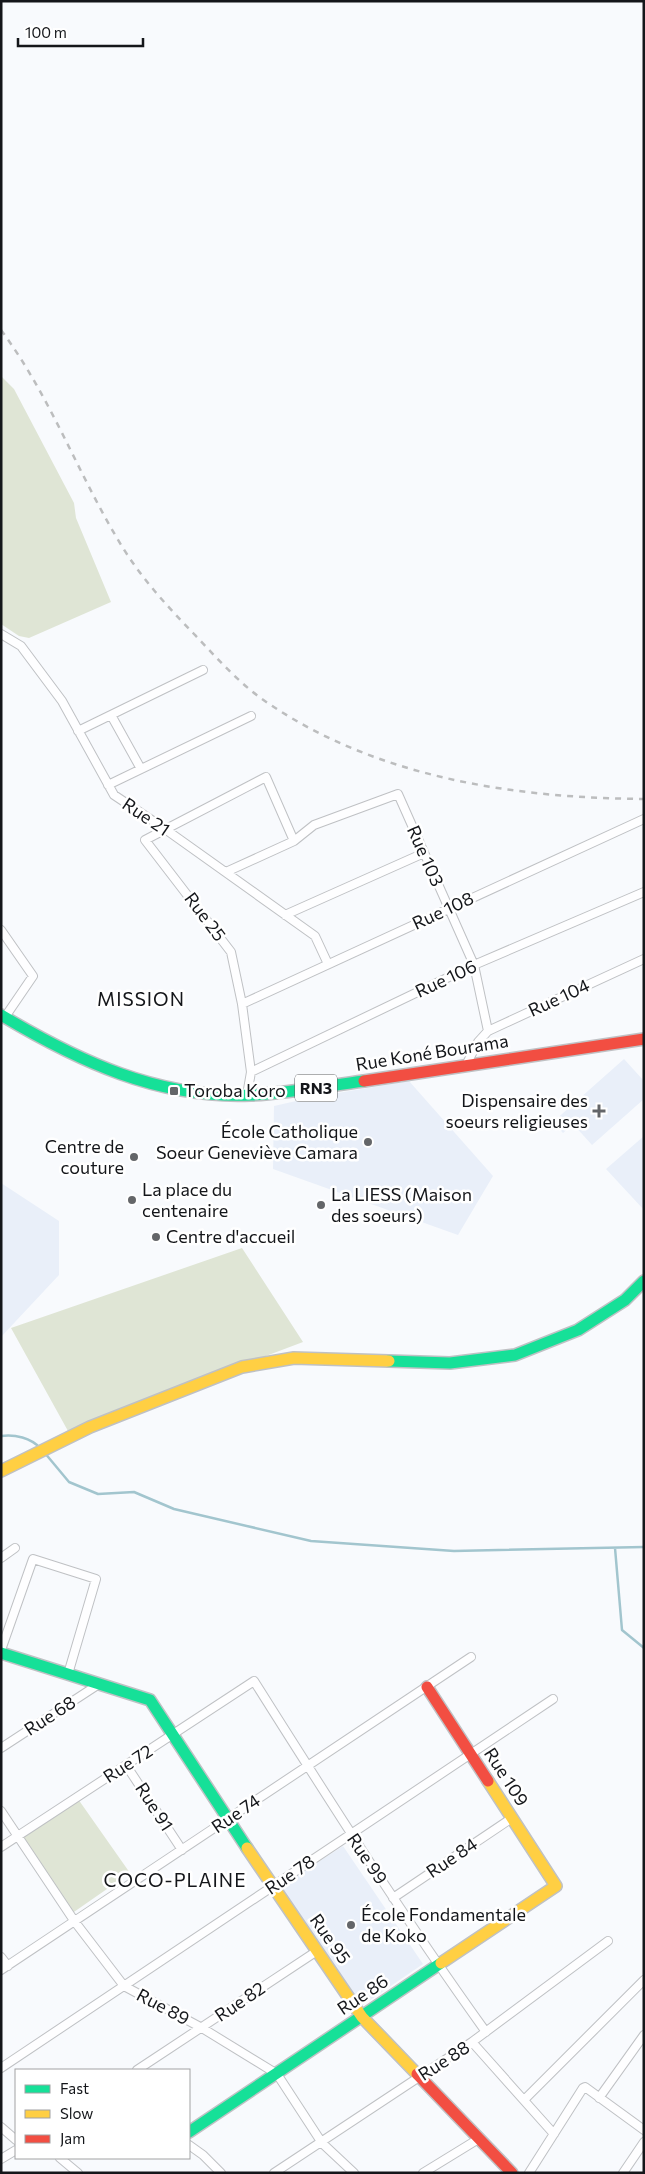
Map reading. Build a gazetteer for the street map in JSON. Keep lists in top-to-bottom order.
{
  "streets": {
    "main road": [
      "Rue Koné Bourama",
      "RN3",
      "Rue 109",
      "Rue 95",
      "Rue 86"
    ],
    "street": [
      "Rue 21",
      "Rue 103",
      "Rue 108",
      "Rue 25",
      "Rue 106",
      "Rue 104",
      "Rue 68",
      "Rue 72",
      "Rue 91",
      "Rue 74",
      "Rue 84",
      "Rue 99",
      "Rue 78",
      "Rue 82",
      "Rue 89",
      "Rue 88"
    ]
  },
  "crossings": [
    ["Rue 21", "Rue 108"],
    ["Rue 21", "Rue 25"],
    ["Rue 103", "Rue 108"],
    ["Rue 103", "Rue 106"],
    ["Rue 103", "Rue 104"],
    ["Rue 108", "Rue 25"],
    ["Rue 25", "Rue 106"],
    ["Rue 25", "Rue Koné Bourama"],
    ["Rue 104", "Rue Koné Bourama"],
    ["Rue 68", "Rue 95"],
    ["Rue 72", "Rue 91"],
    ["Rue 72", "Rue 99"],
    ["Rue 72", "Rue 95"],
    ["Rue 72", "Rue 89"],
    ["Rue 109", "Rue 74"],
    ["Rue 109", "Rue 84"],
    ["Rue 109", "Rue 78"],
    ["Rue 109", "Rue 86"],
    ["Rue 91", "Rue 74"],
    ["Rue 74", "Rue 99"],
    ["Rue 74", "Rue 95"],
    ["Rue 74", "Rue 89"],
    ["Rue 84", "Rue 99"],
    ["Rue 99", "Rue 78"],
    ["Rue 99", "Rue 86"],
    ["Rue 99", "Rue 88"],
    ["Rue 78", "Rue 95"],
    ["Rue 78", "Rue 89"],
    ["Rue 95", "Rue 86"],
    ["Rue 95", "Rue 82"],
    ["Rue 95", "Rue 88"],
    ["Rue 86", "Rue 89"],
    ["Rue 82", "Rue 89"],
    ["Rue 89", "Rue 88"]
  ],
  "districts": ["MISSION", "COCO-PLAINE"],
  "places": {
    "transit": ["Toroba Koro"],
    "health": ["Dispensaire des soeurs religieuses"],
    "other": [
      "École Catholique Soeur Geneviève Camara",
      "Centre de couture",
      "La place du centenaire",
      "La LIESS (Maison des soeurs)",
      "Centre d'accueil",
      "École Fondamentale de Koko"
    ]
  },
  "legend": ["Fast", "Slow", "Jam"],
  "scale_bar": "100 m"
}
